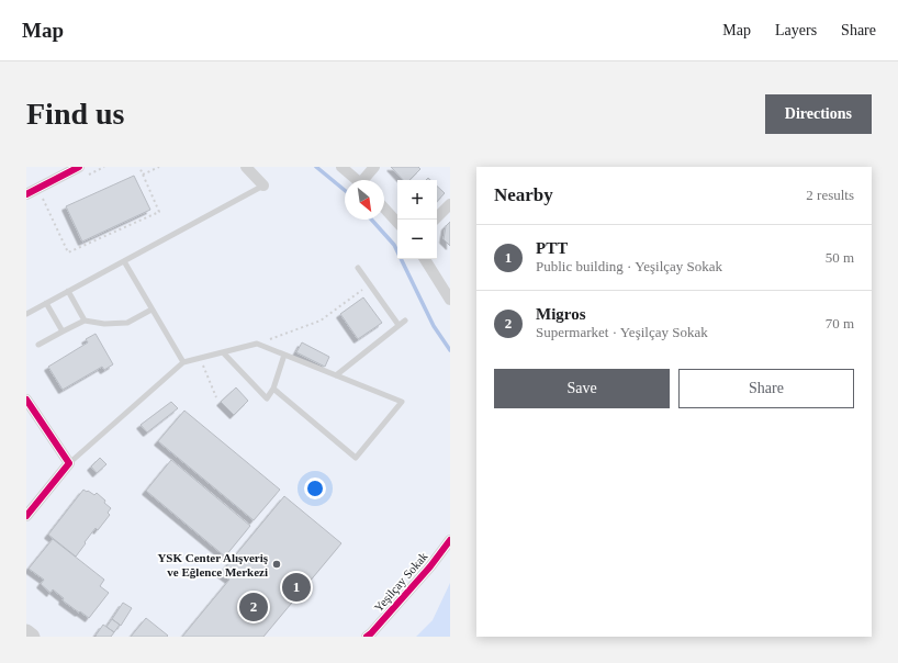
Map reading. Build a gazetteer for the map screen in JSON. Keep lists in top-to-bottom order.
{
  "streets": {
    "street": ["Yeşilçay Sokak"]
  },
  "places": ["YSK Center Alışveriş ve Eğlence Merkezi"],
  "north": "bottom right",
  "page": {
    "header": "Map",
    "nav": ["Map", "Layers", "Share"],
    "buttons": [
      "Directions",
      ["Save", "Share"]
    ],
    "title": "Find us",
    "heading": ["Nearby", "2 results"],
    "map_buttons": ["+", "−"],
    "list": [
      {
        "mark": "1",
        "name": "PTT",
        "note": "Public building · Yeşilçay Sokak",
        "value": "50 m"
      },
      {
        "mark": "2",
        "name": "Migros",
        "note": "Supermarket · Yeşilçay Sokak",
        "value": "70 m"
      }
    ],
    "pins": ["1", "2"]
  }
}
